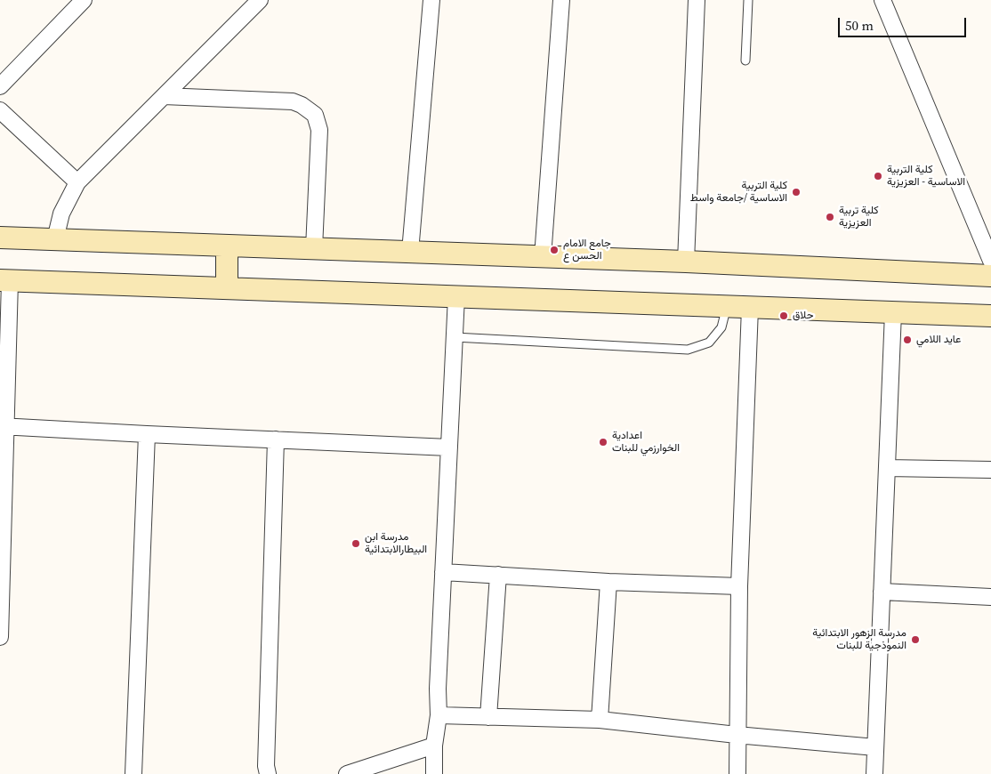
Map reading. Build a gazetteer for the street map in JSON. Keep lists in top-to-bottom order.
{
  "places": [
    "كلية التربية الاساسية - العزيزية",
    "كلية التربية الاساسية /جامعة واسط",
    "كلية تربية العزيزية",
    "جامع الامام الحسن ع",
    "حلاق",
    "عايد اللامي",
    "اعدادية الخوارزمي للبنات",
    "مدرسة ابن البيطارالابتدائية",
    "مدرسة الزهور الابتدائية النموذجية للبنات"
  ],
  "scale_bar": "50 m"
}
